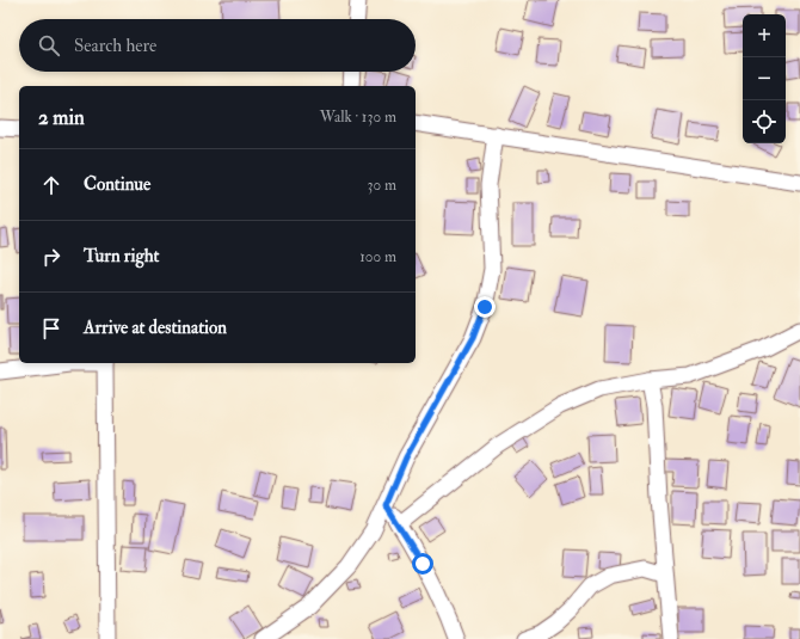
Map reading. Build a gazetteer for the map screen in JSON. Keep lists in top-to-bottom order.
{
  "page": {
    "map_buttons": ["+", "−"],
    "search": "Search here",
    "heading": ["2 min", "Walk · 130 m"],
    "list": [
      ["Continue", "30 m"],
      ["Turn right", "100 m"],
      "Arrive at destination"
    ]
  }
}
